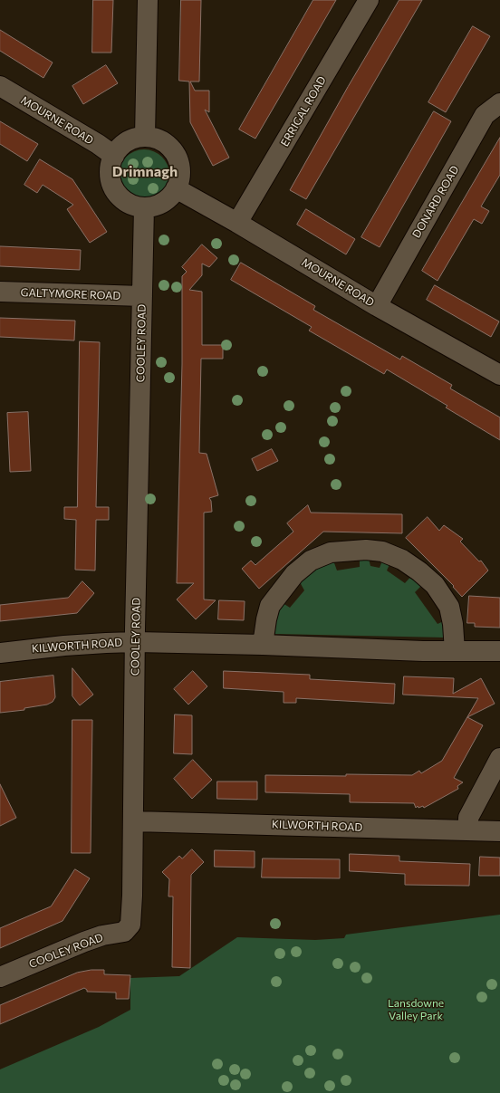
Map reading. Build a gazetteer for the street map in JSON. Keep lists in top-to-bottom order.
{
  "streets": {
    "street": [
      "ERRIGAL ROAD",
      "MOURNE ROAD",
      "DONARD ROAD",
      "GALTYMORE ROAD",
      "COOLEY ROAD",
      "KILWORTH ROAD"
    ]
  },
  "crossings": [
    ["ERRIGAL ROAD", "MOURNE ROAD"],
    ["MOURNE ROAD", "DONARD ROAD"],
    ["MOURNE ROAD", "COOLEY ROAD"],
    ["GALTYMORE ROAD", "COOLEY ROAD"],
    ["COOLEY ROAD", "KILWORTH ROAD"]
  ],
  "districts": ["Drimnagh"],
  "parks": ["Lansdowne Valley Park"]
}
